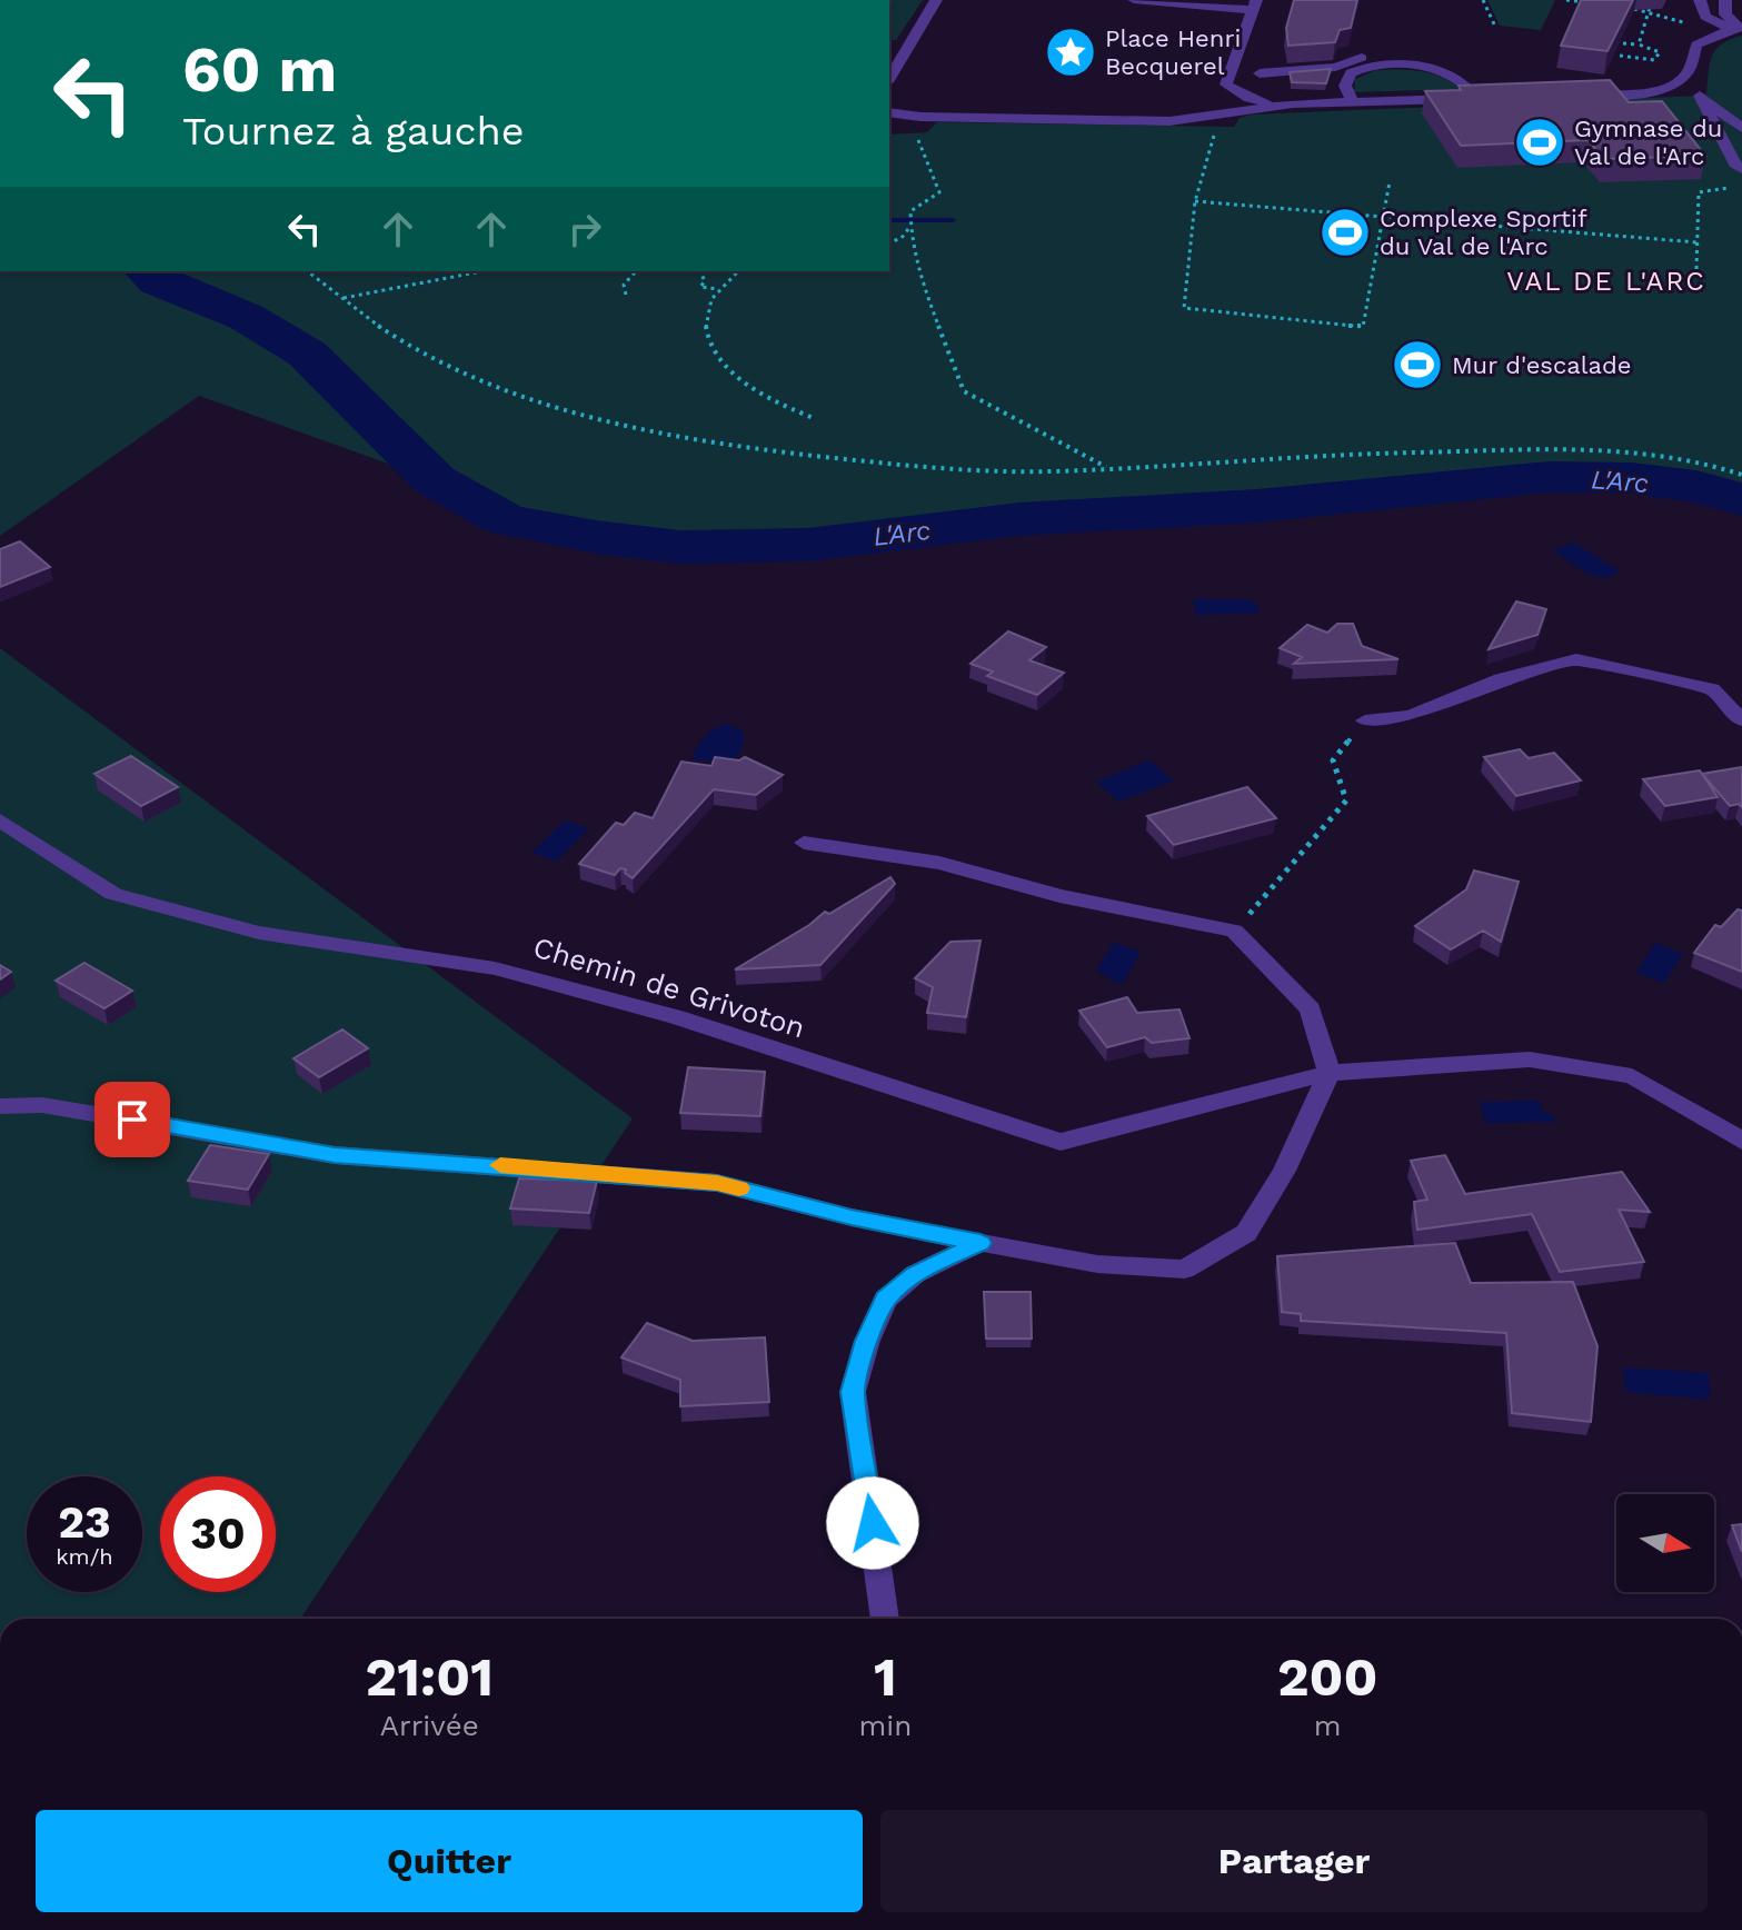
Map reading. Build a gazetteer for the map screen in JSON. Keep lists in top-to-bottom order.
{
  "streets": {
    "street": ["Chemin de Grivoton"]
  },
  "districts": ["VAL DE L'ARC"],
  "water": ["L'Arc"],
  "places": {
    "place": ["Place Henri Becquerel"],
    "sports": ["Gymnase du Val de l'Arc", "Complexe Sportif du Val de l'Arc", "Mur d'escalade"]
  },
  "north": "right",
  "page": {
    "turn": ["60 m", "Tournez à gauche"],
    "speed": "23 km/h",
    "limit": "30",
    "eta": [
      "21:01",
      "Arrivée",
      "1",
      "min",
      "200",
      "m"
    ],
    "buttons": ["Quitter", "Partager"]
  }
}
